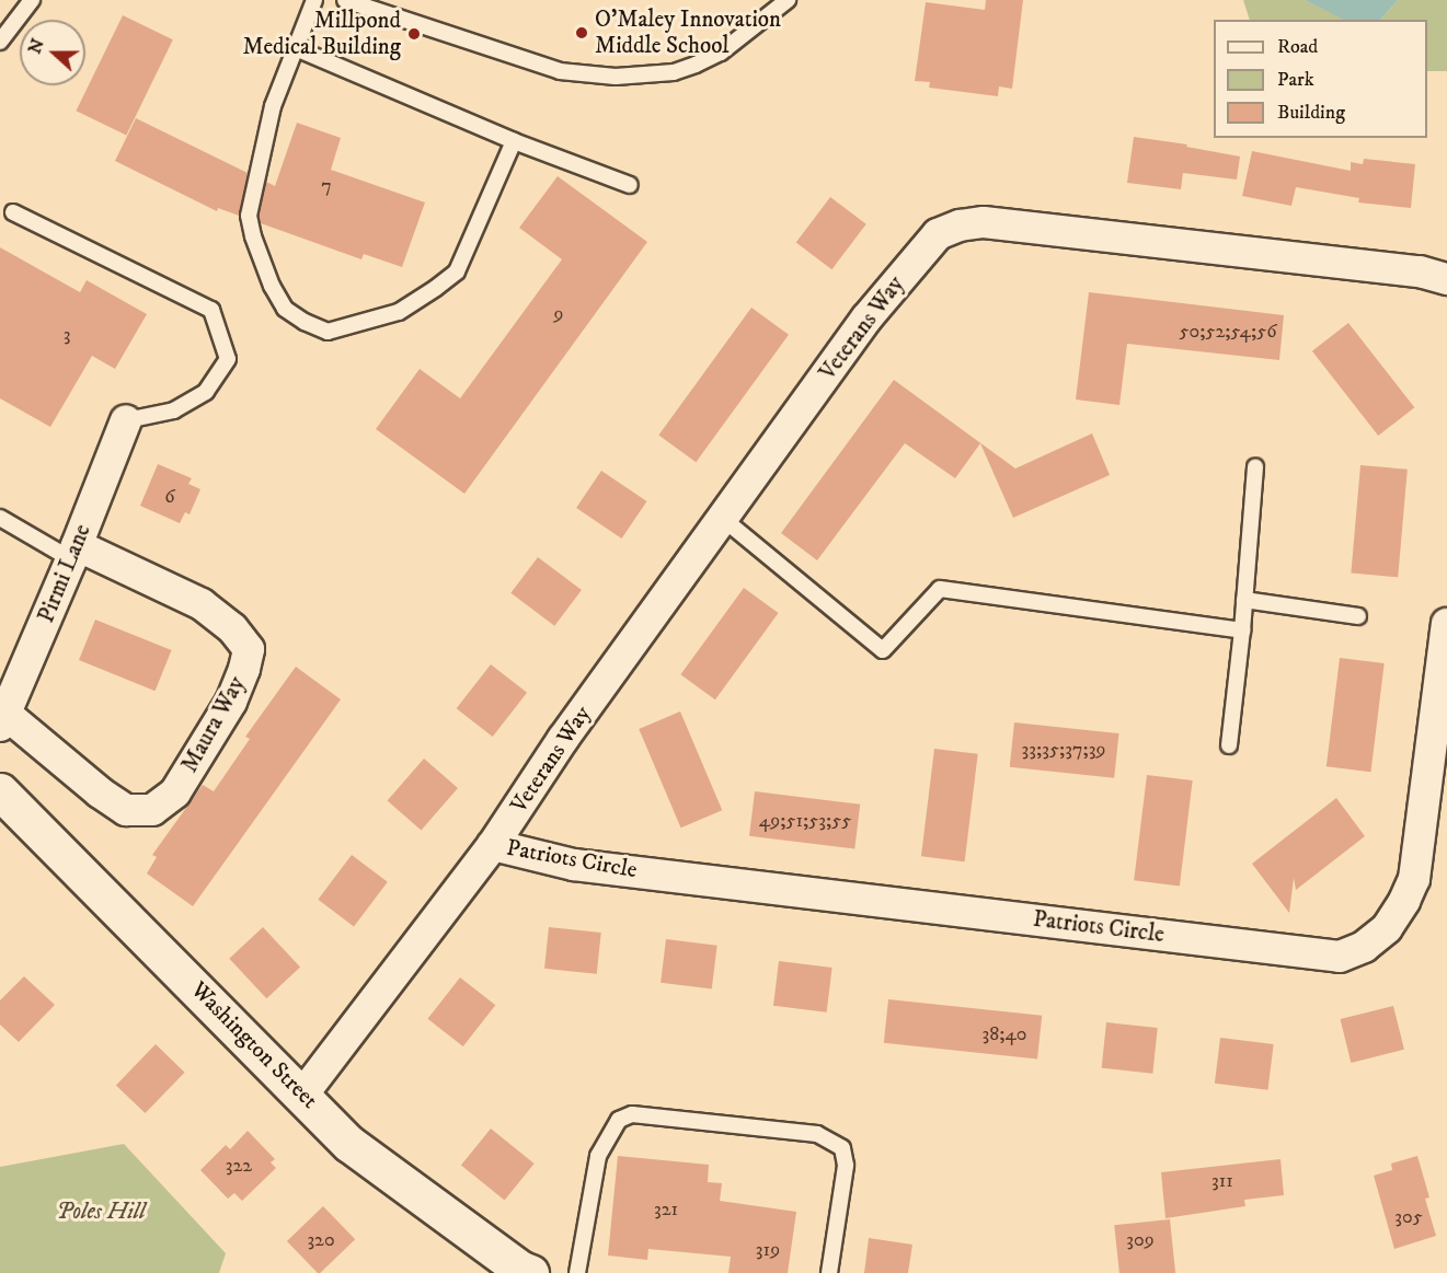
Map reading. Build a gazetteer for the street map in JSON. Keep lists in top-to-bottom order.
{
  "streets": {
    "main road": ["Washington Street"],
    "street": [
      "Veterans Way",
      "Pirmi Lane",
      "Maura Way",
      "Patriots Circle"
    ]
  },
  "crossings": [
    ["Veterans Way", "Patriots Circle"],
    ["Veterans Way", "Washington Street"],
    ["Pirmi Lane", "Maura Way"]
  ],
  "parks": ["Poles Hill"],
  "places": ["O'Maley Innovation Middle School", "Millpond Medical Building"],
  "house_numbers": [
    "7",
    "9",
    "50;52;54;56",
    "3",
    "6",
    "33;35;37;39",
    "49;51;53;55",
    "38;40",
    "322",
    "311",
    "321",
    "305",
    "320",
    "309",
    "319"
  ],
  "legend": ["Road", "Park", "Building"],
  "north": "left"
}
